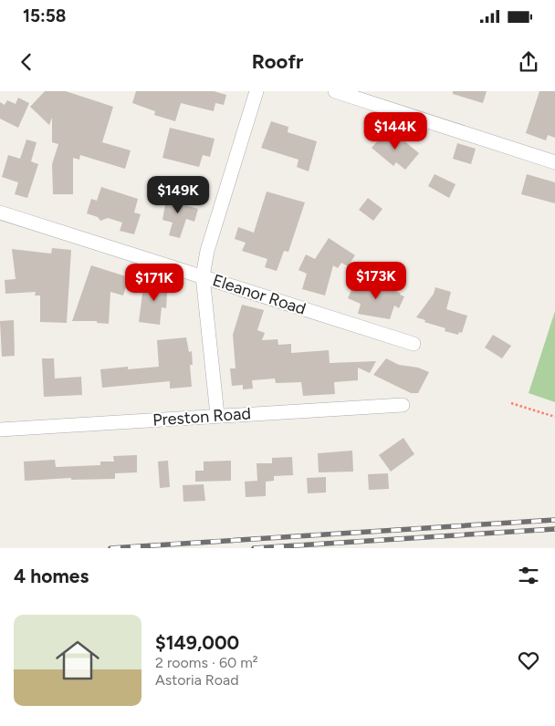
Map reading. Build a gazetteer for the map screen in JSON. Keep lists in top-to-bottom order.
{
  "streets": {
    "street": ["Eleanor Road", "Preston Road"]
  },
  "page": {
    "status": "15:58",
    "header": "Roofr",
    "price": [
      "$144K",
      "$149K",
      "$173K",
      "$171K"
    ],
    "heading": "4 homes",
    "list": [
      {
        "name": "$149,000",
        "note": "2 rooms · 60 m² · Astoria Road"
      }
    ]
  }
}
